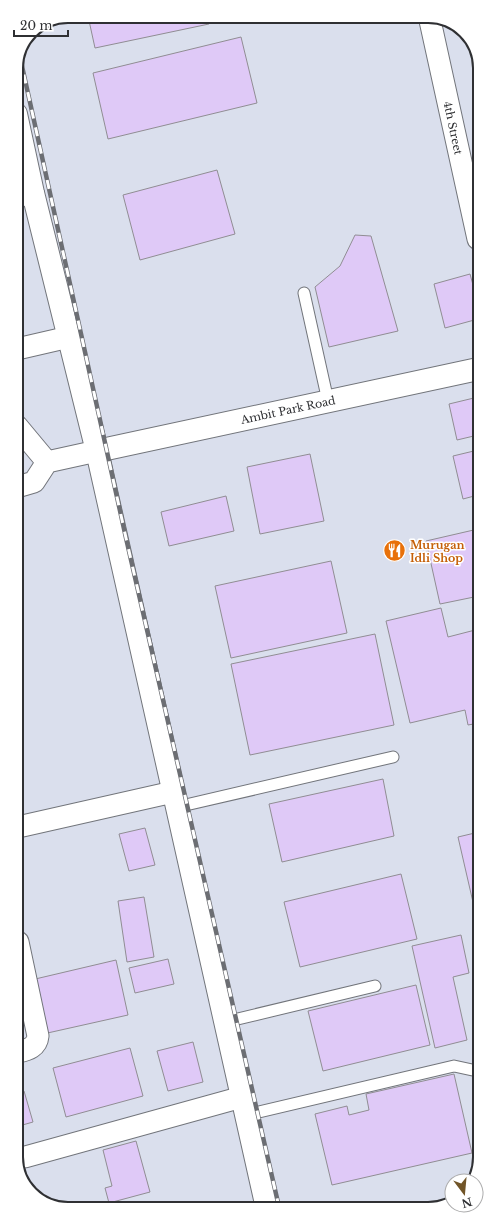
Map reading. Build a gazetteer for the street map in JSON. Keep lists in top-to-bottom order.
{
  "streets": {
    "street": ["4th Street", "Ambit Park Road"]
  },
  "places": {
    "restaurant": ["Murugan Idli Shop"]
  },
  "scale_bar": "20 m",
  "north": "bottom"
}
